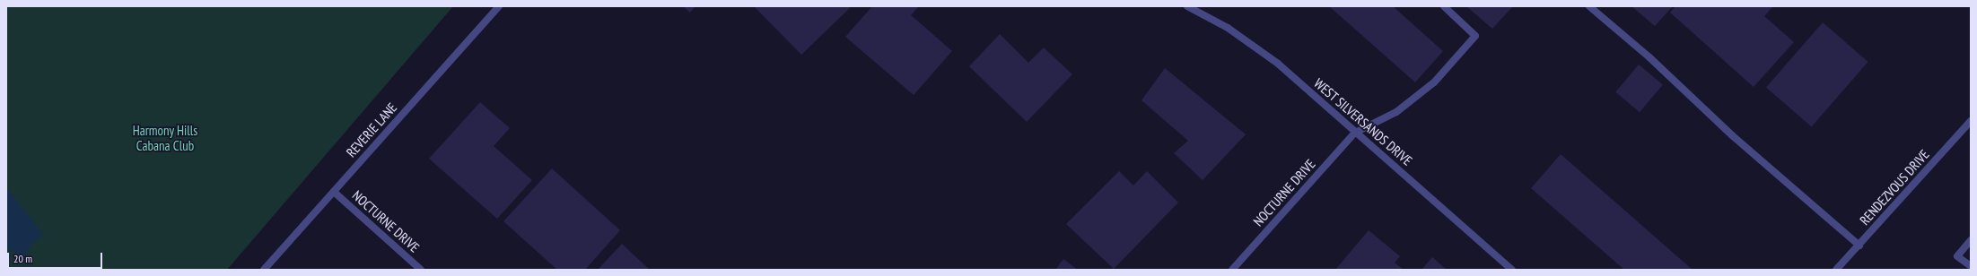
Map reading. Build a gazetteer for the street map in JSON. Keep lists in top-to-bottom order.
{
  "streets": {
    "street": [
      "WEST SILVERSANDS DRIVE",
      "REVERIE LANE",
      "RENDEZVOUS DRIVE",
      "NOCTURNE DRIVE"
    ]
  },
  "crossings": [
    ["WEST SILVERSANDS DRIVE", "NOCTURNE DRIVE"],
    ["REVERIE LANE", "NOCTURNE DRIVE"]
  ],
  "parks": ["Harmony Hills Cabana Club"],
  "scale_bar": "20 m"
}
